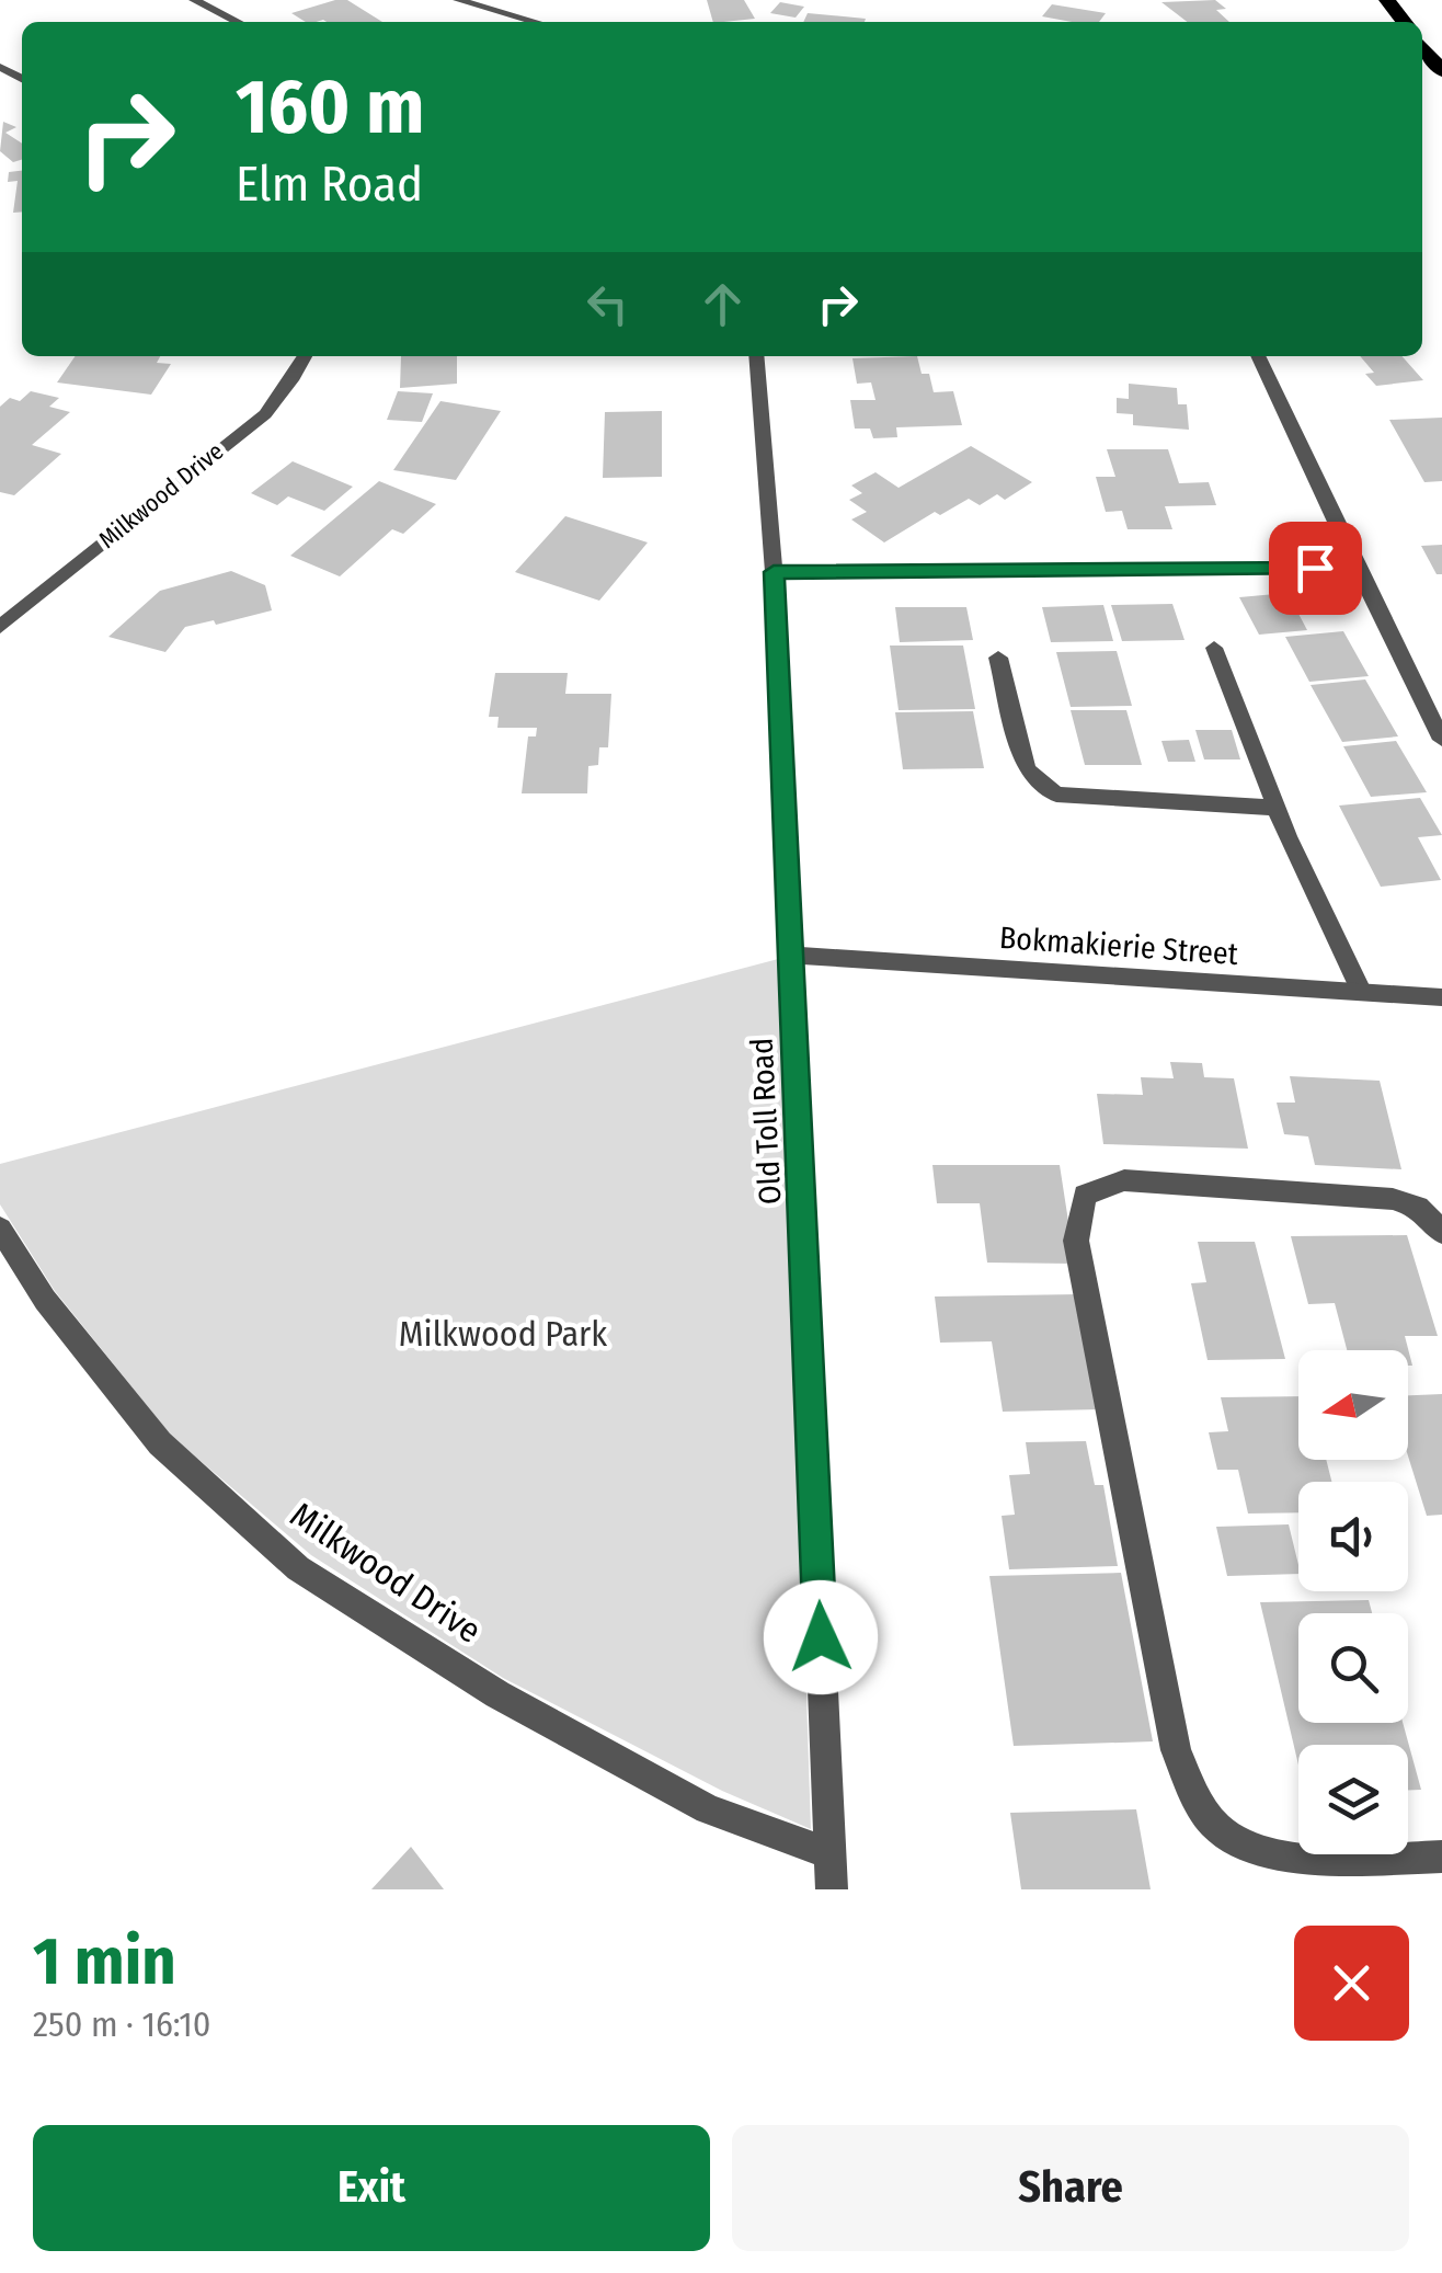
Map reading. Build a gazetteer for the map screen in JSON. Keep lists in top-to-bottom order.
{
  "streets": {
    "street": ["Milkwood Drive", "Bokmakierie Street", "Old Toll Road"]
  },
  "crossings": [
    ["Milkwood Drive", "Old Toll Road"],
    ["Bokmakierie Street", "Old Toll Road"]
  ],
  "parks": ["Milkwood Park"],
  "north": "left",
  "page": {
    "turn": ["160 m", "Elm Road"],
    "heading": ["1 min", "250 m · 16:10"],
    "buttons": ["Exit", "Share"]
  }
}
